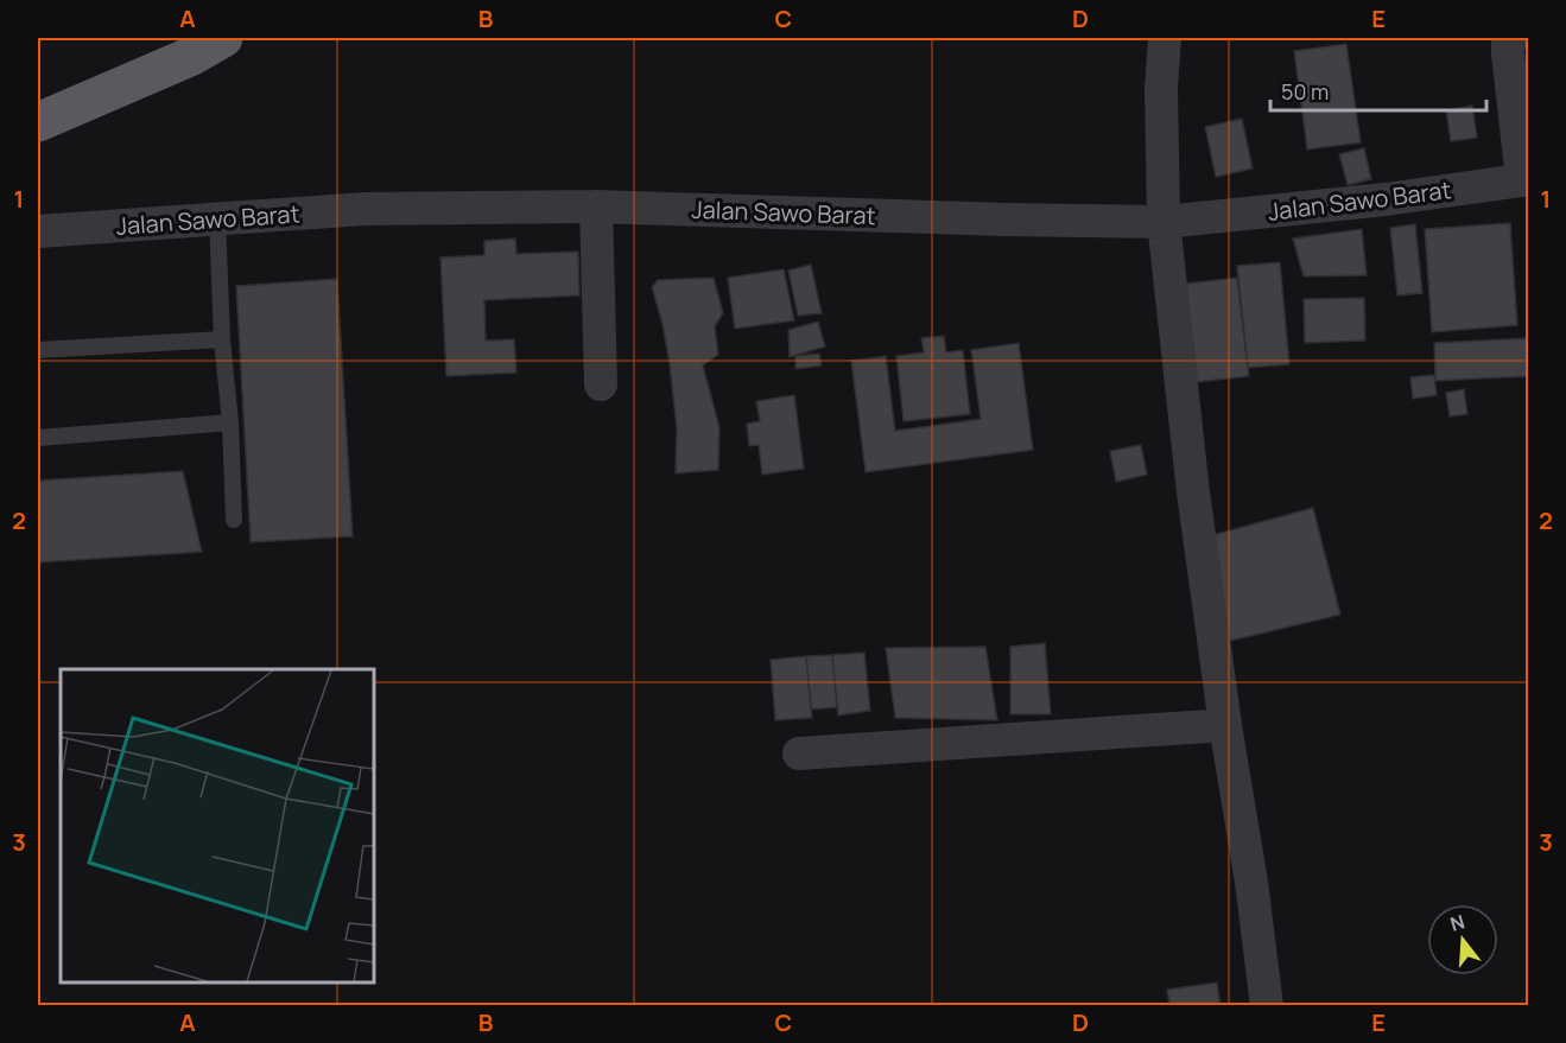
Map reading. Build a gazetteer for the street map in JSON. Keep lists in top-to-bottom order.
{
  "streets": {
    "street": ["Jalan Sawo Barat"]
  },
  "scale_bar": "50 m",
  "north": "top",
  "grid": {
    "columns": [
      "A",
      "B",
      "C",
      "D",
      "E"
    ],
    "rows": ["1", "2", "3"]
  }
}
